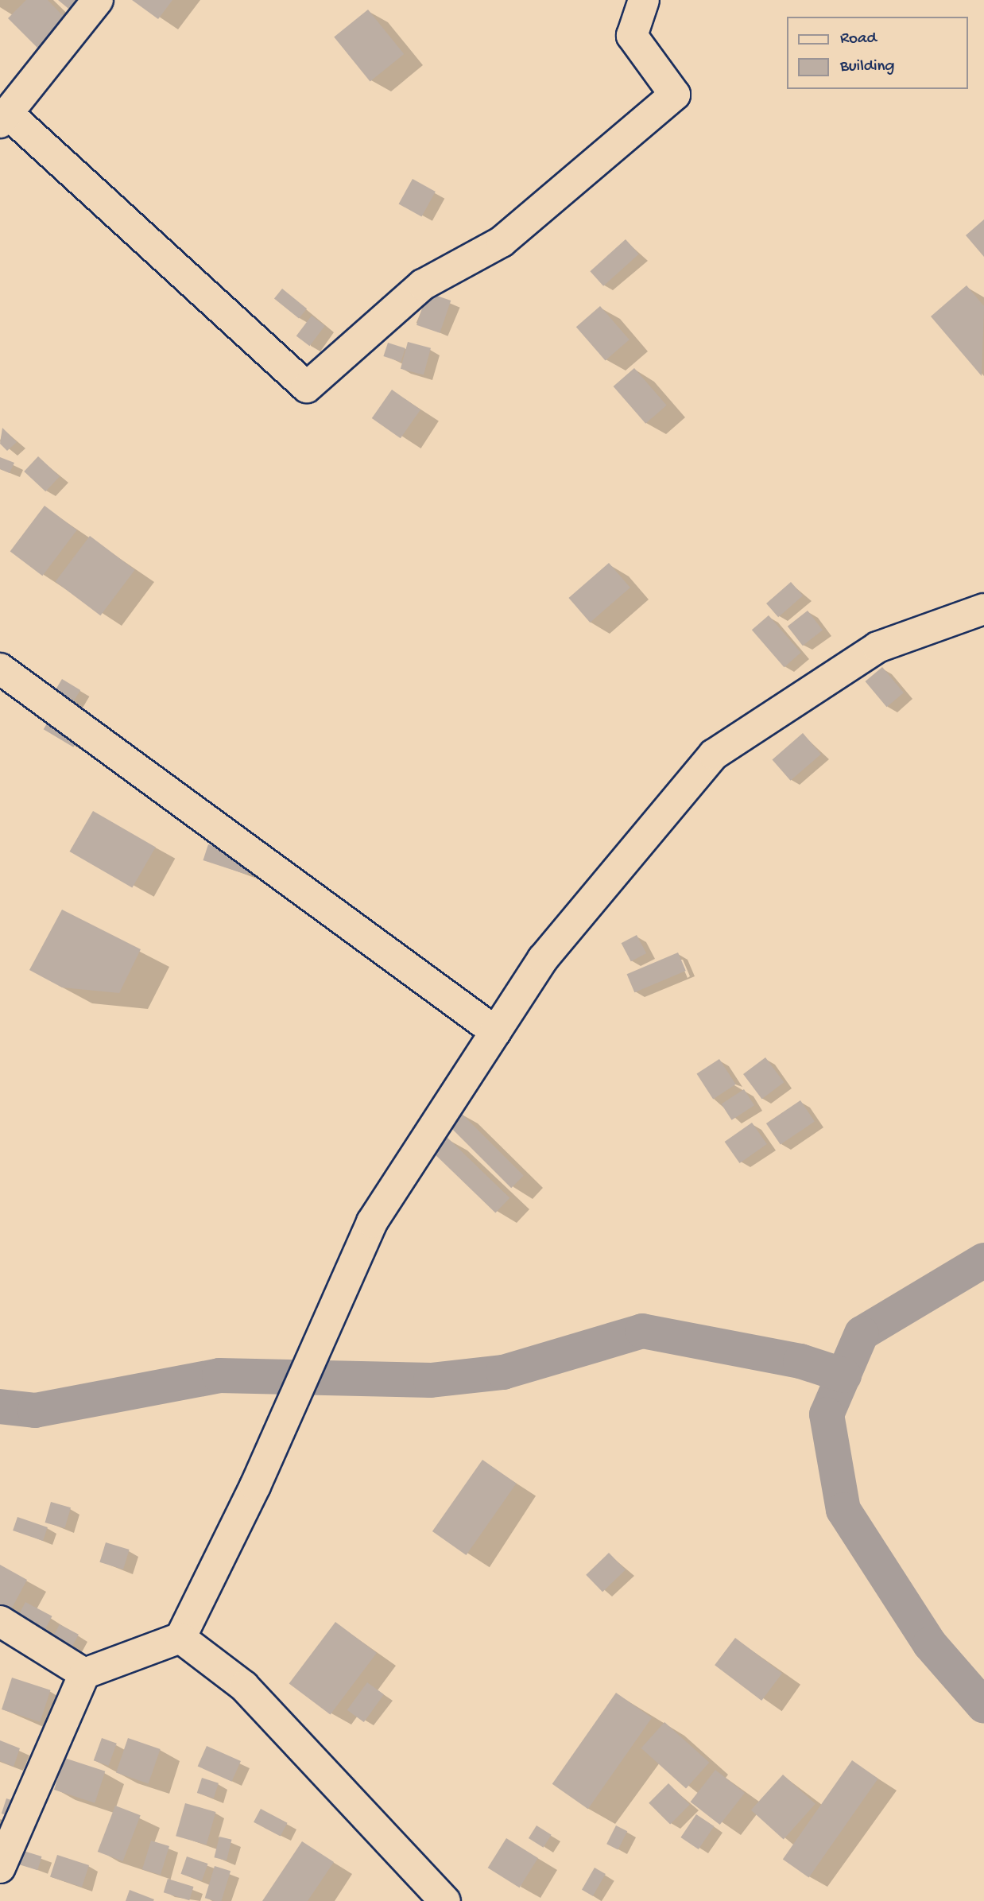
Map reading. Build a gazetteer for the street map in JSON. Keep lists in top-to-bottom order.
{
  "legend": ["Road", "Building"]
}
